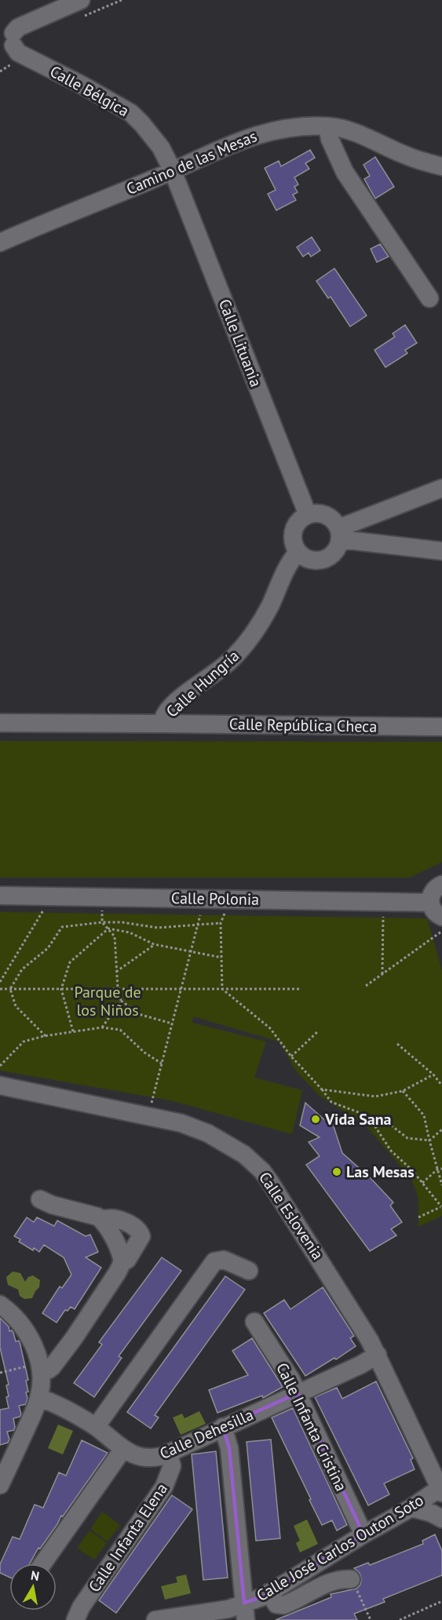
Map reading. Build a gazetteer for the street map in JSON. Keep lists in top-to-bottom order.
{
  "streets": {
    "street": [
      "Calle Bélgica",
      "Camino de las Mesas",
      "Calle Lituania",
      "Calle Hungría",
      "Calle República Checa",
      "Calle Polonia",
      "Calle Eslovenia",
      "Calle Infanta Cristina",
      "Calle Dehesilla",
      "Calle Infanta Elena",
      "Calle José Carlos Outon Soto"
    ]
  },
  "crossings": [
    ["Calle Bélgica", "Camino de las Mesas"],
    ["Calle Bélgica", "Calle Lituania"],
    ["Camino de las Mesas", "Calle Lituania"],
    ["Calle Lituania", "Calle Hungría"],
    ["Calle Hungría", "Calle República Checa"],
    ["Calle Eslovenia", "Calle Dehesilla"],
    ["Calle Eslovenia", "Calle José Carlos Outon Soto"],
    ["Calle Infanta Cristina", "Calle Dehesilla"],
    ["Calle Infanta Cristina", "Calle José Carlos Outon Soto"],
    ["Calle Dehesilla", "Calle Infanta Elena"]
  ],
  "parks": ["Parque de los Niños"],
  "places": ["Vida Sana", "Las Mesas"],
  "north": "top"
}
